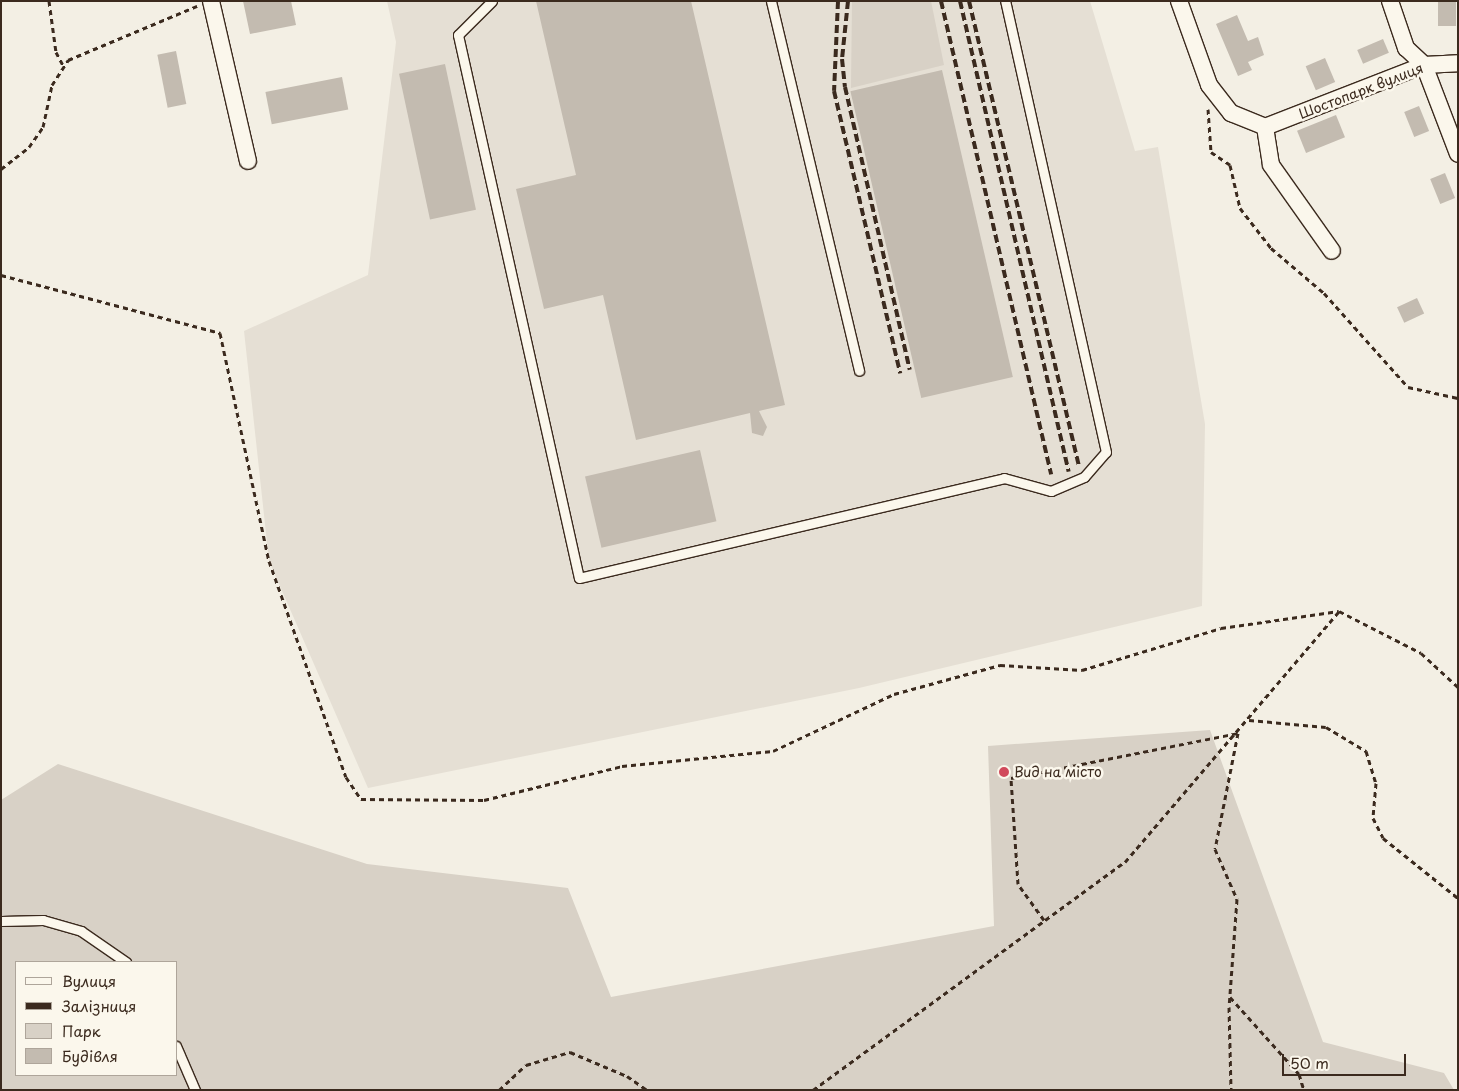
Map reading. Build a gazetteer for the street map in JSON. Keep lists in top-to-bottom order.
{
  "streets": {
    "street": ["Шостопарк вулиця"]
  },
  "places": ["Вид на місто"],
  "legend": [
    "Вулиця",
    "Залізниця",
    "Парк",
    "Будівля"
  ],
  "scale_bar": "50 m"
}
